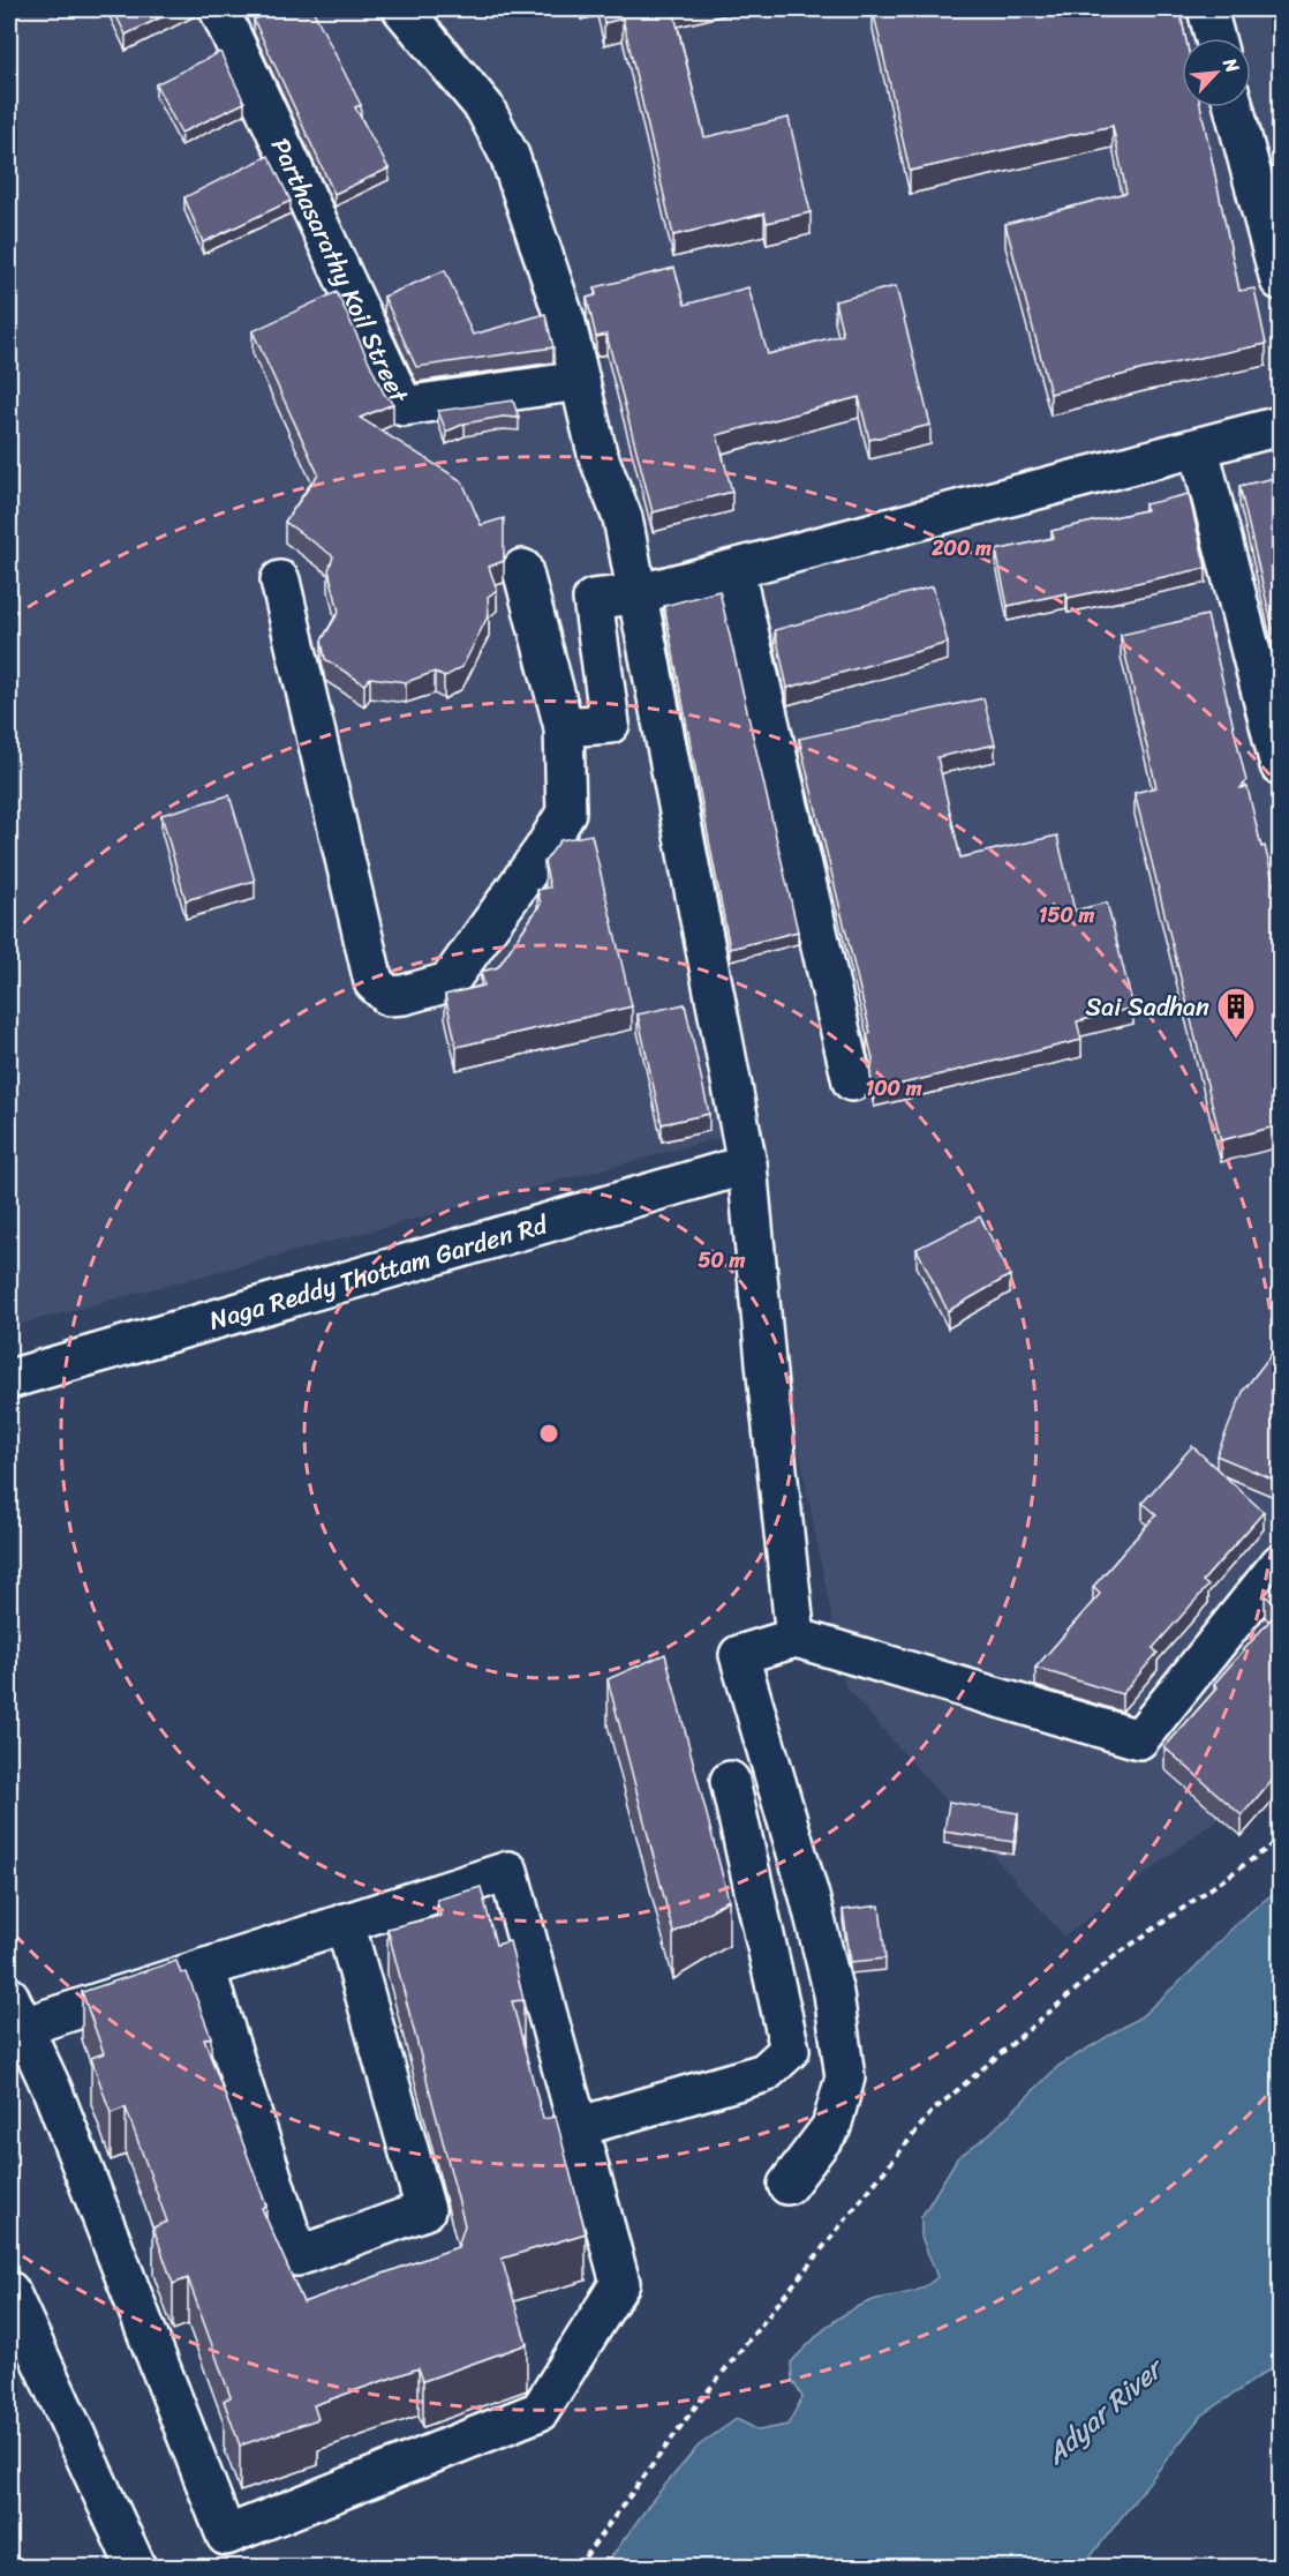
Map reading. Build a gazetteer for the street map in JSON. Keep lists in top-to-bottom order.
{
  "streets": {
    "street": ["Parthasarathy Koil Street", "Naga Reddy Thottam Garden Rd"]
  },
  "water": ["Adyar River"],
  "places": {
    "building": ["Sai Sadhan"]
  },
  "north": "top right",
  "rings": [
    "200 m",
    "150 m",
    "100 m",
    "50 m"
  ]
}
